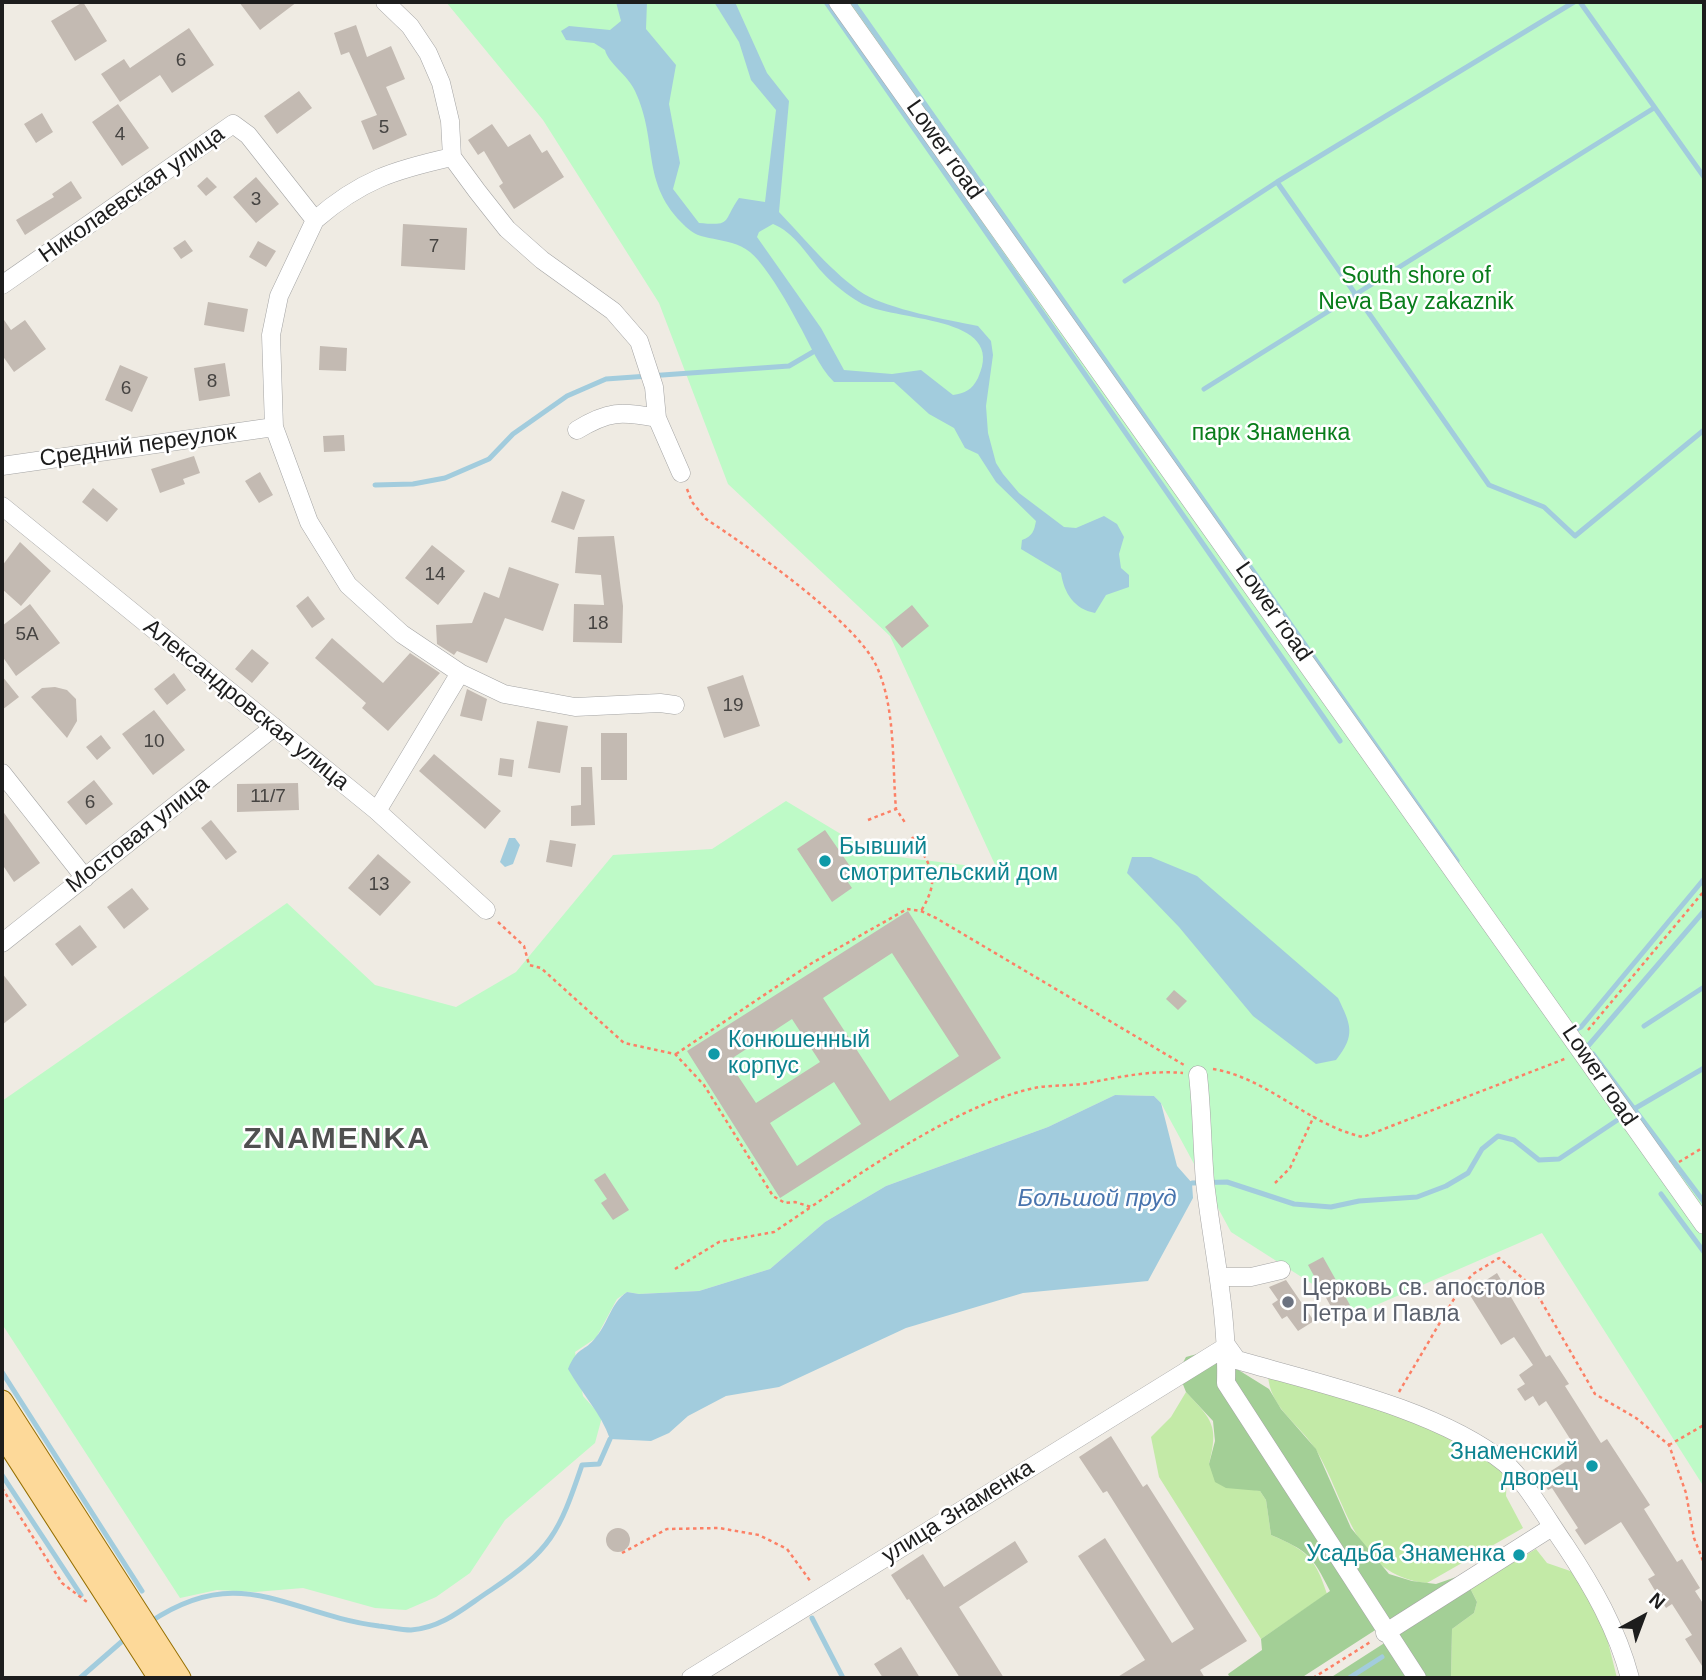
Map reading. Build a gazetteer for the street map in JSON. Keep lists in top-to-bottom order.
{
  "streets": {
    "street": [
      "Lower road",
      "Николаевская улица",
      "Средний переулок",
      "Александровская улица",
      "Мостовая улица",
      "улица Знаменка"
    ]
  },
  "crossings": [
    ["Александровская улица", "Мостовая улица"]
  ],
  "districts": ["ZNAMENKA"],
  "water": ["Большой пруд"],
  "parks": ["South shore of Neva Bay zakaznik", "парк Знаменка"],
  "places": [
    "Бывший смотрительский дом",
    "Конюшенный корпус",
    "Церковь св. апостолов Петра и Павла",
    "Знаменский дворец",
    "Усадьба Знаменка"
  ],
  "house_numbers": [
    "6",
    "5",
    "4",
    "3",
    "7",
    "8",
    "6",
    "14",
    "18",
    "5А",
    "19",
    "10",
    "11/7",
    "6",
    "13"
  ],
  "north": "top right"
}
